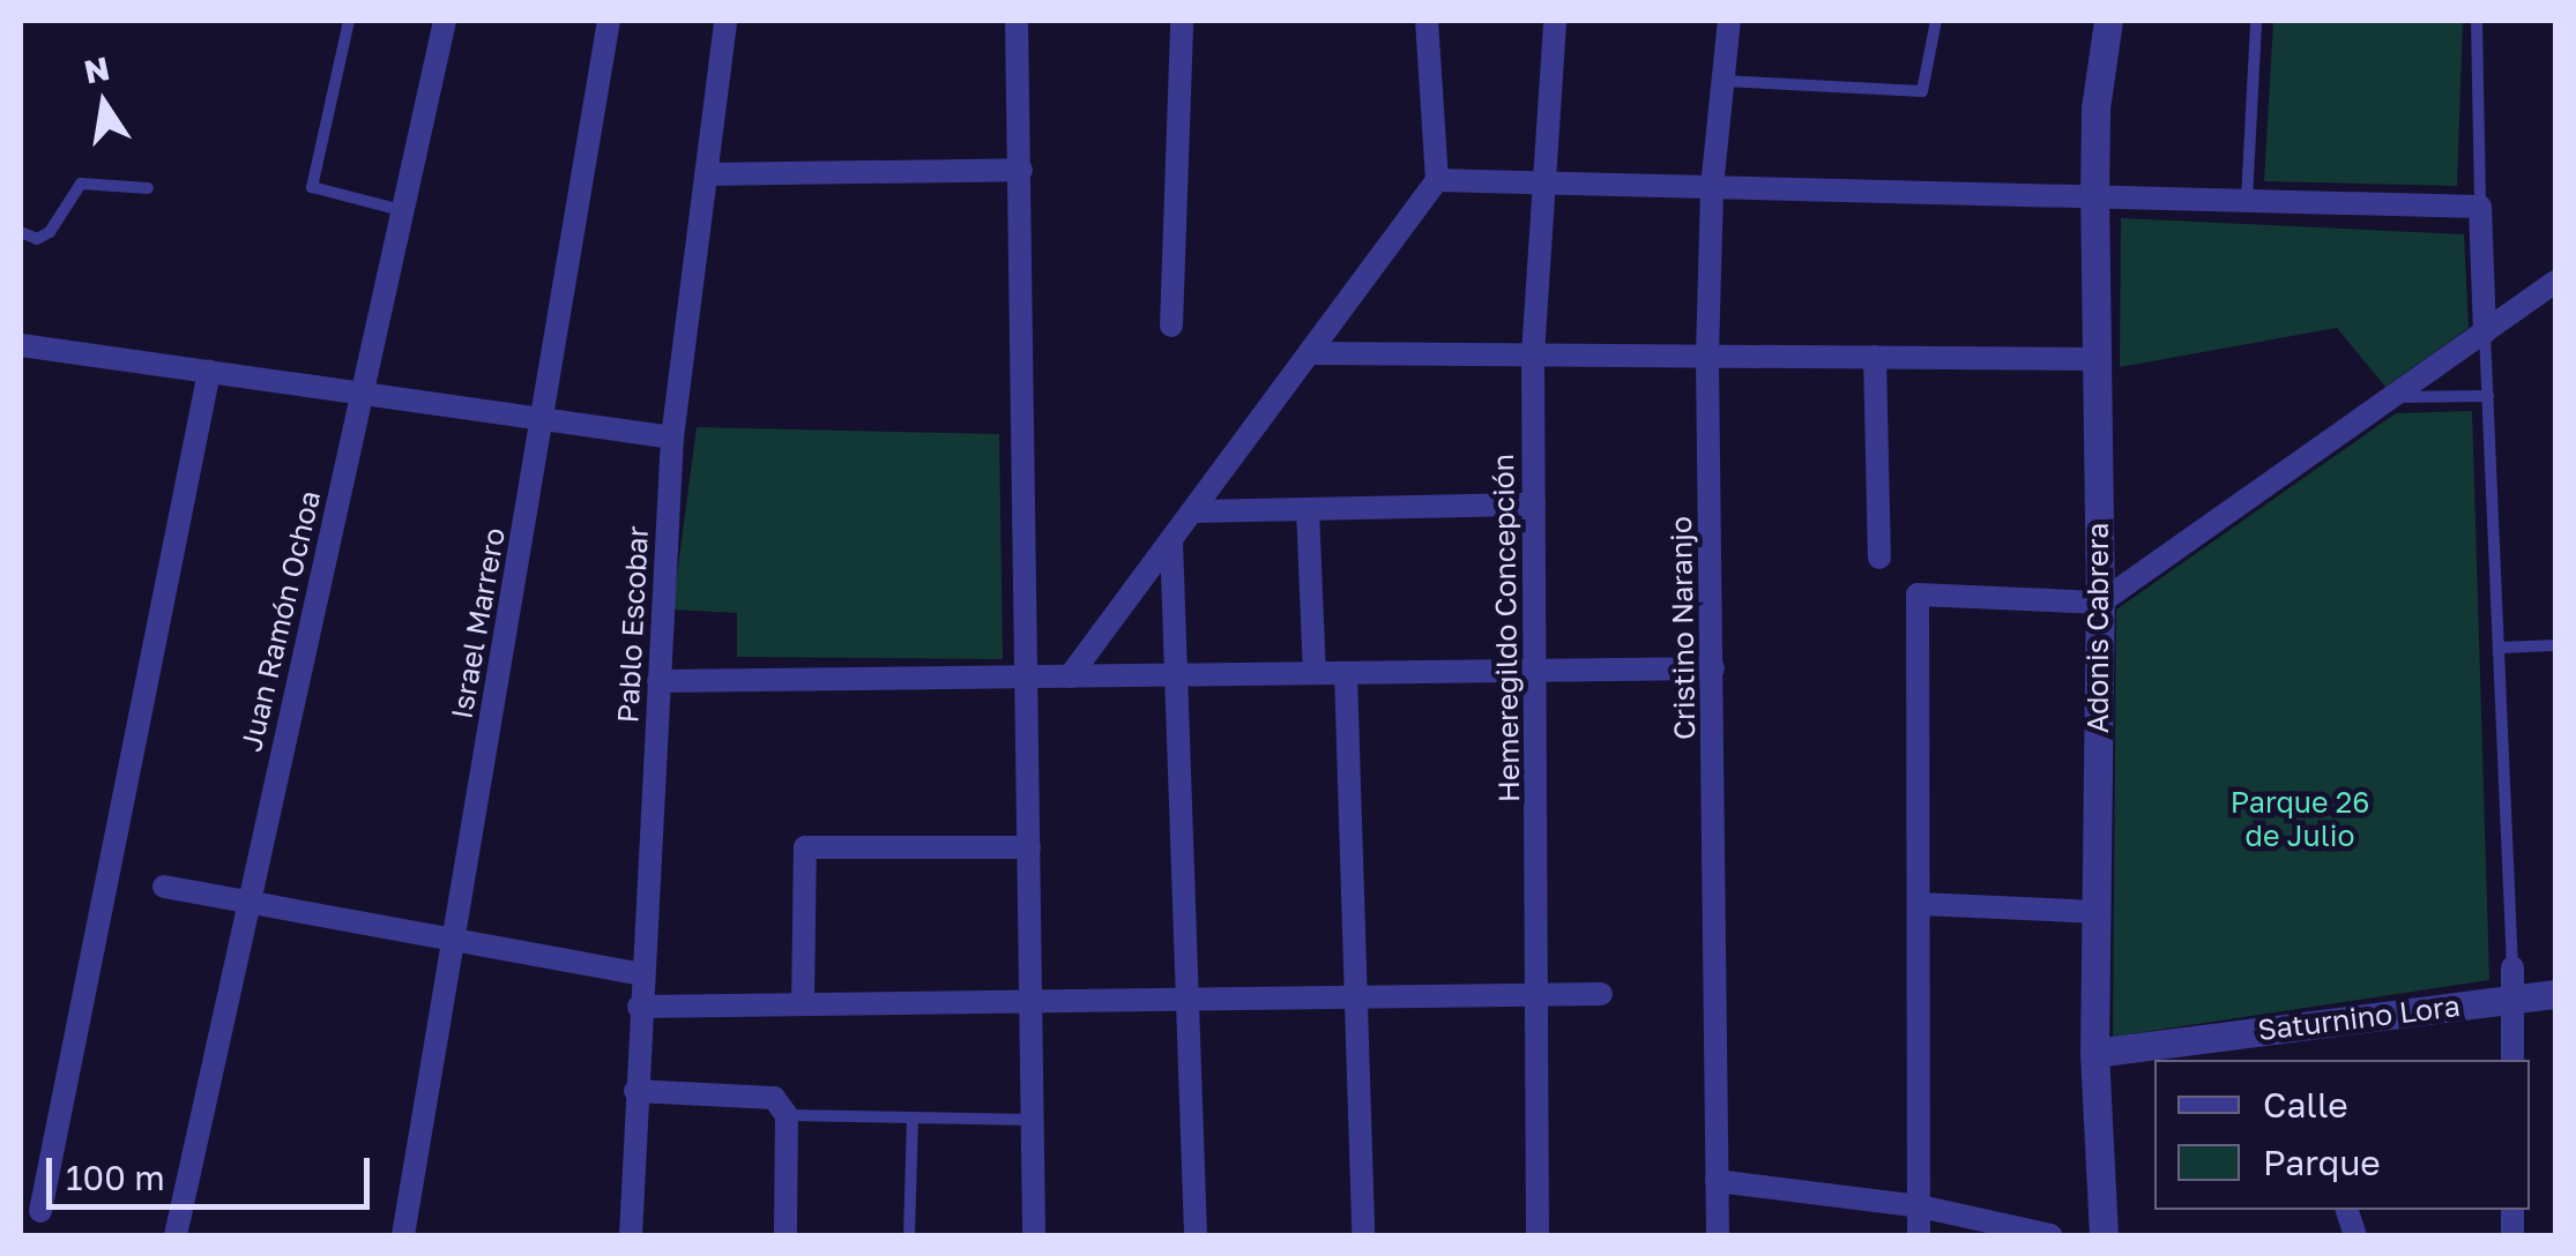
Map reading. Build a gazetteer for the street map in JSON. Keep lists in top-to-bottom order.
{
  "streets": {
    "street": [
      "Juan Ramón Ochoa",
      "Israel Marrero",
      "Pablo Escobar",
      "Hemeregildo Concepción",
      "Cristino Naranjo",
      "Adonis Cabrera",
      "Saturnino Lora"
    ]
  },
  "crossings": [
    ["Adonis Cabrera", "Saturnino Lora"]
  ],
  "parks": ["Parque 26 de Julio"],
  "legend": ["Calle", "Parque"],
  "scale_bar": "100 m",
  "north": "top"
}
